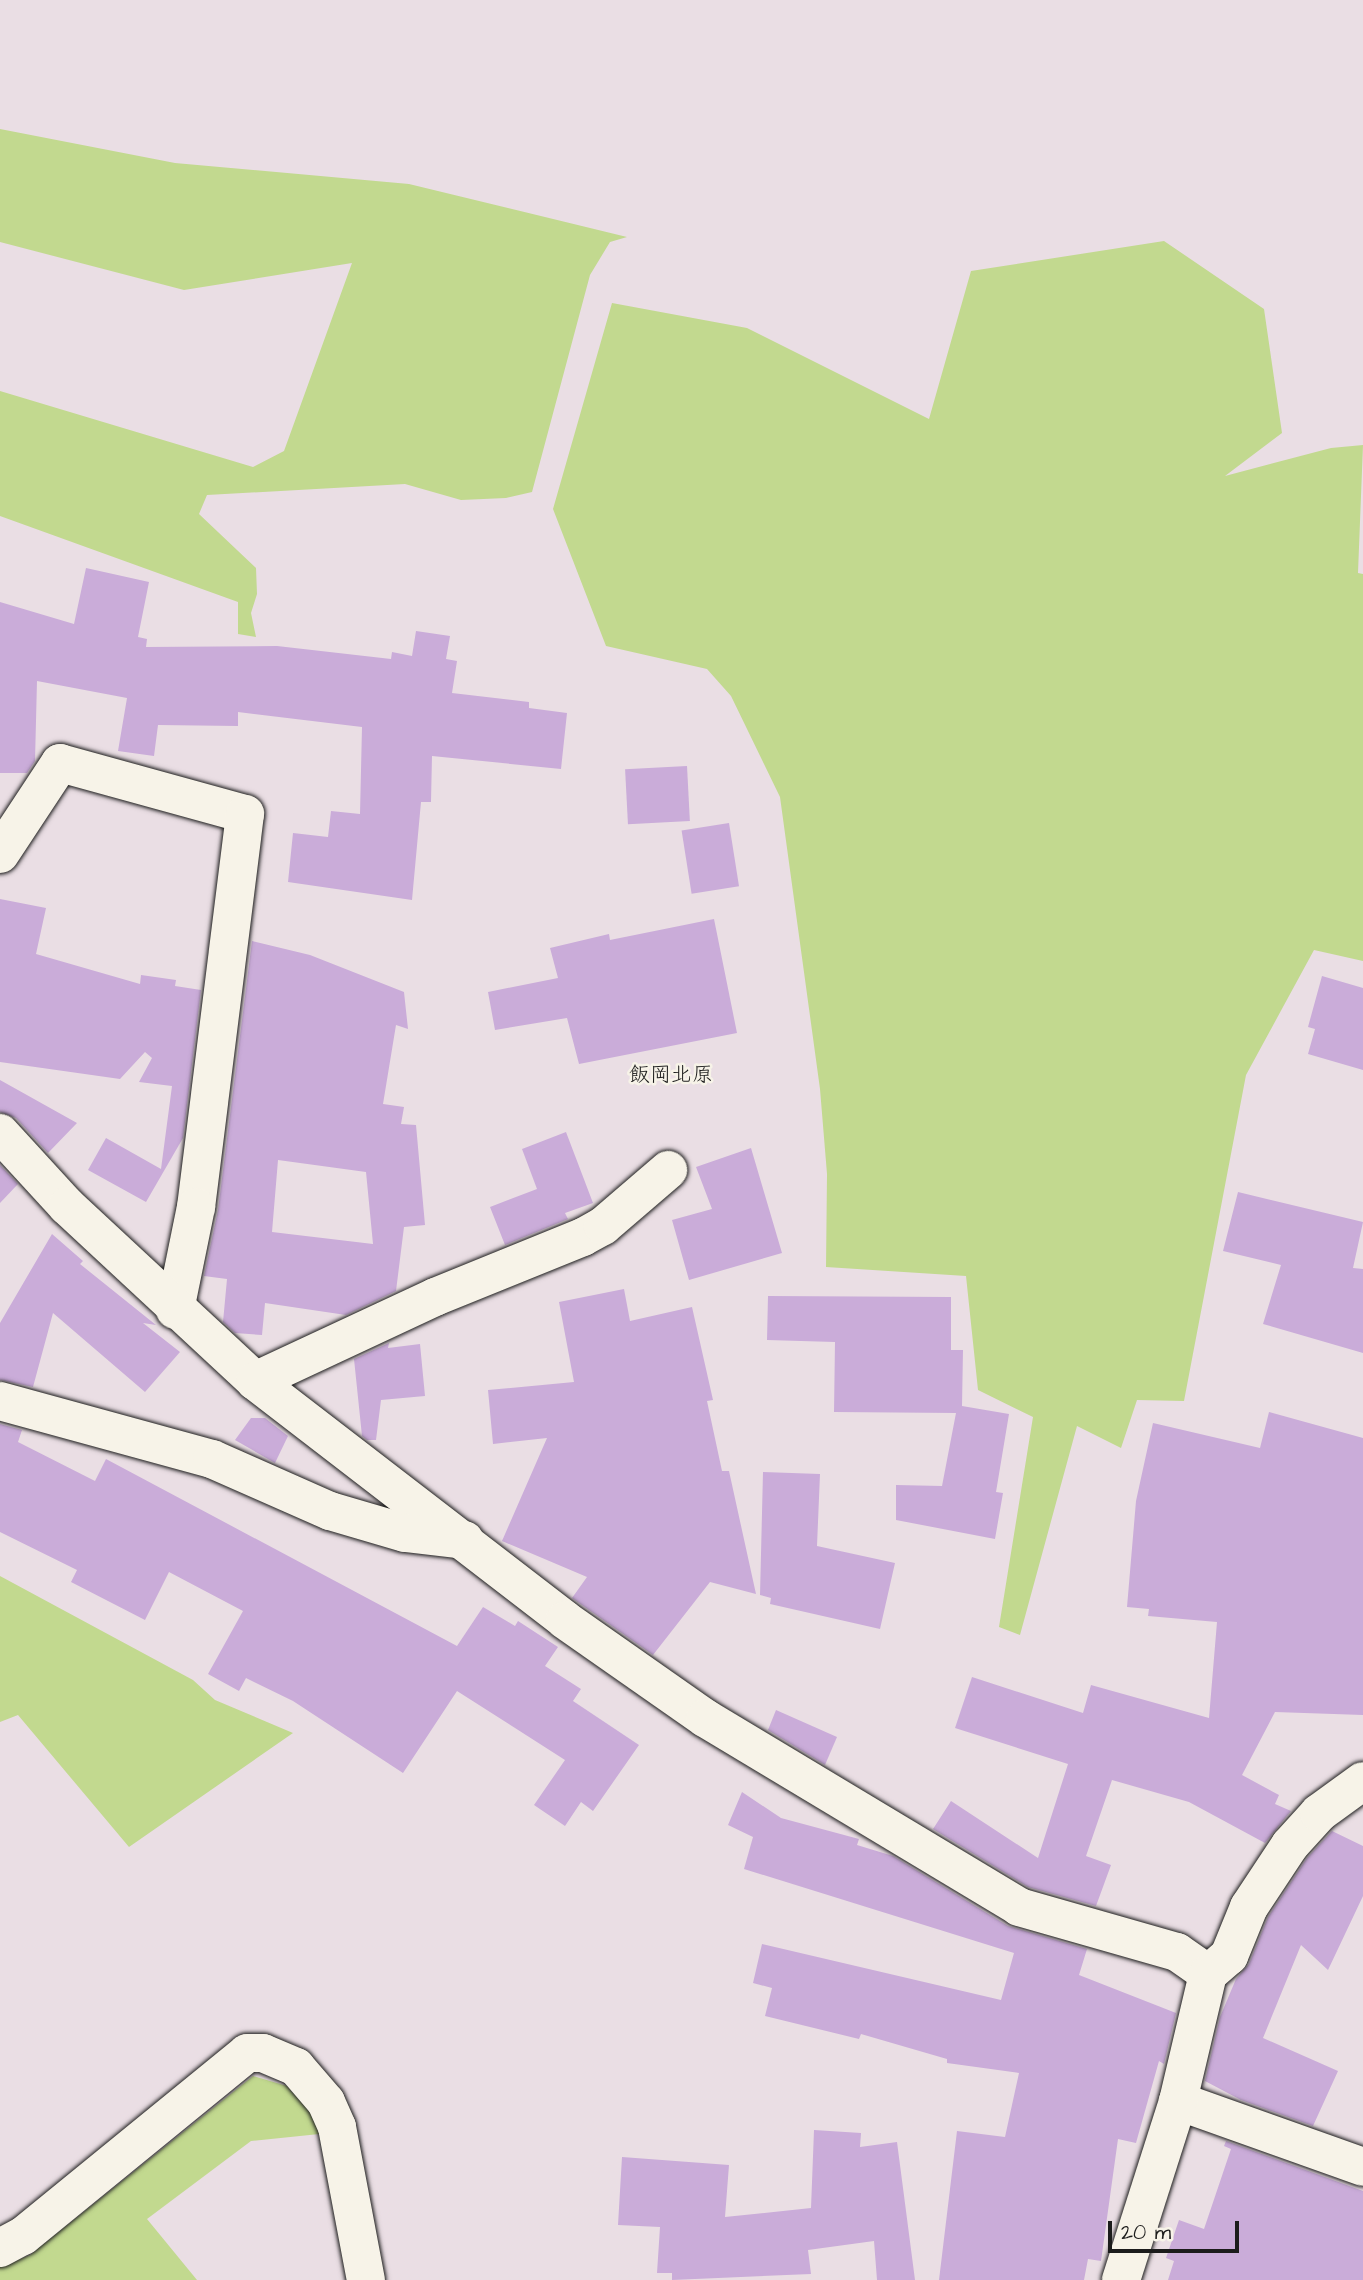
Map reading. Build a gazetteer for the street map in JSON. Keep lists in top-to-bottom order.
{
  "districts": ["飯岡北原"],
  "scale_bar": "20 m"
}
